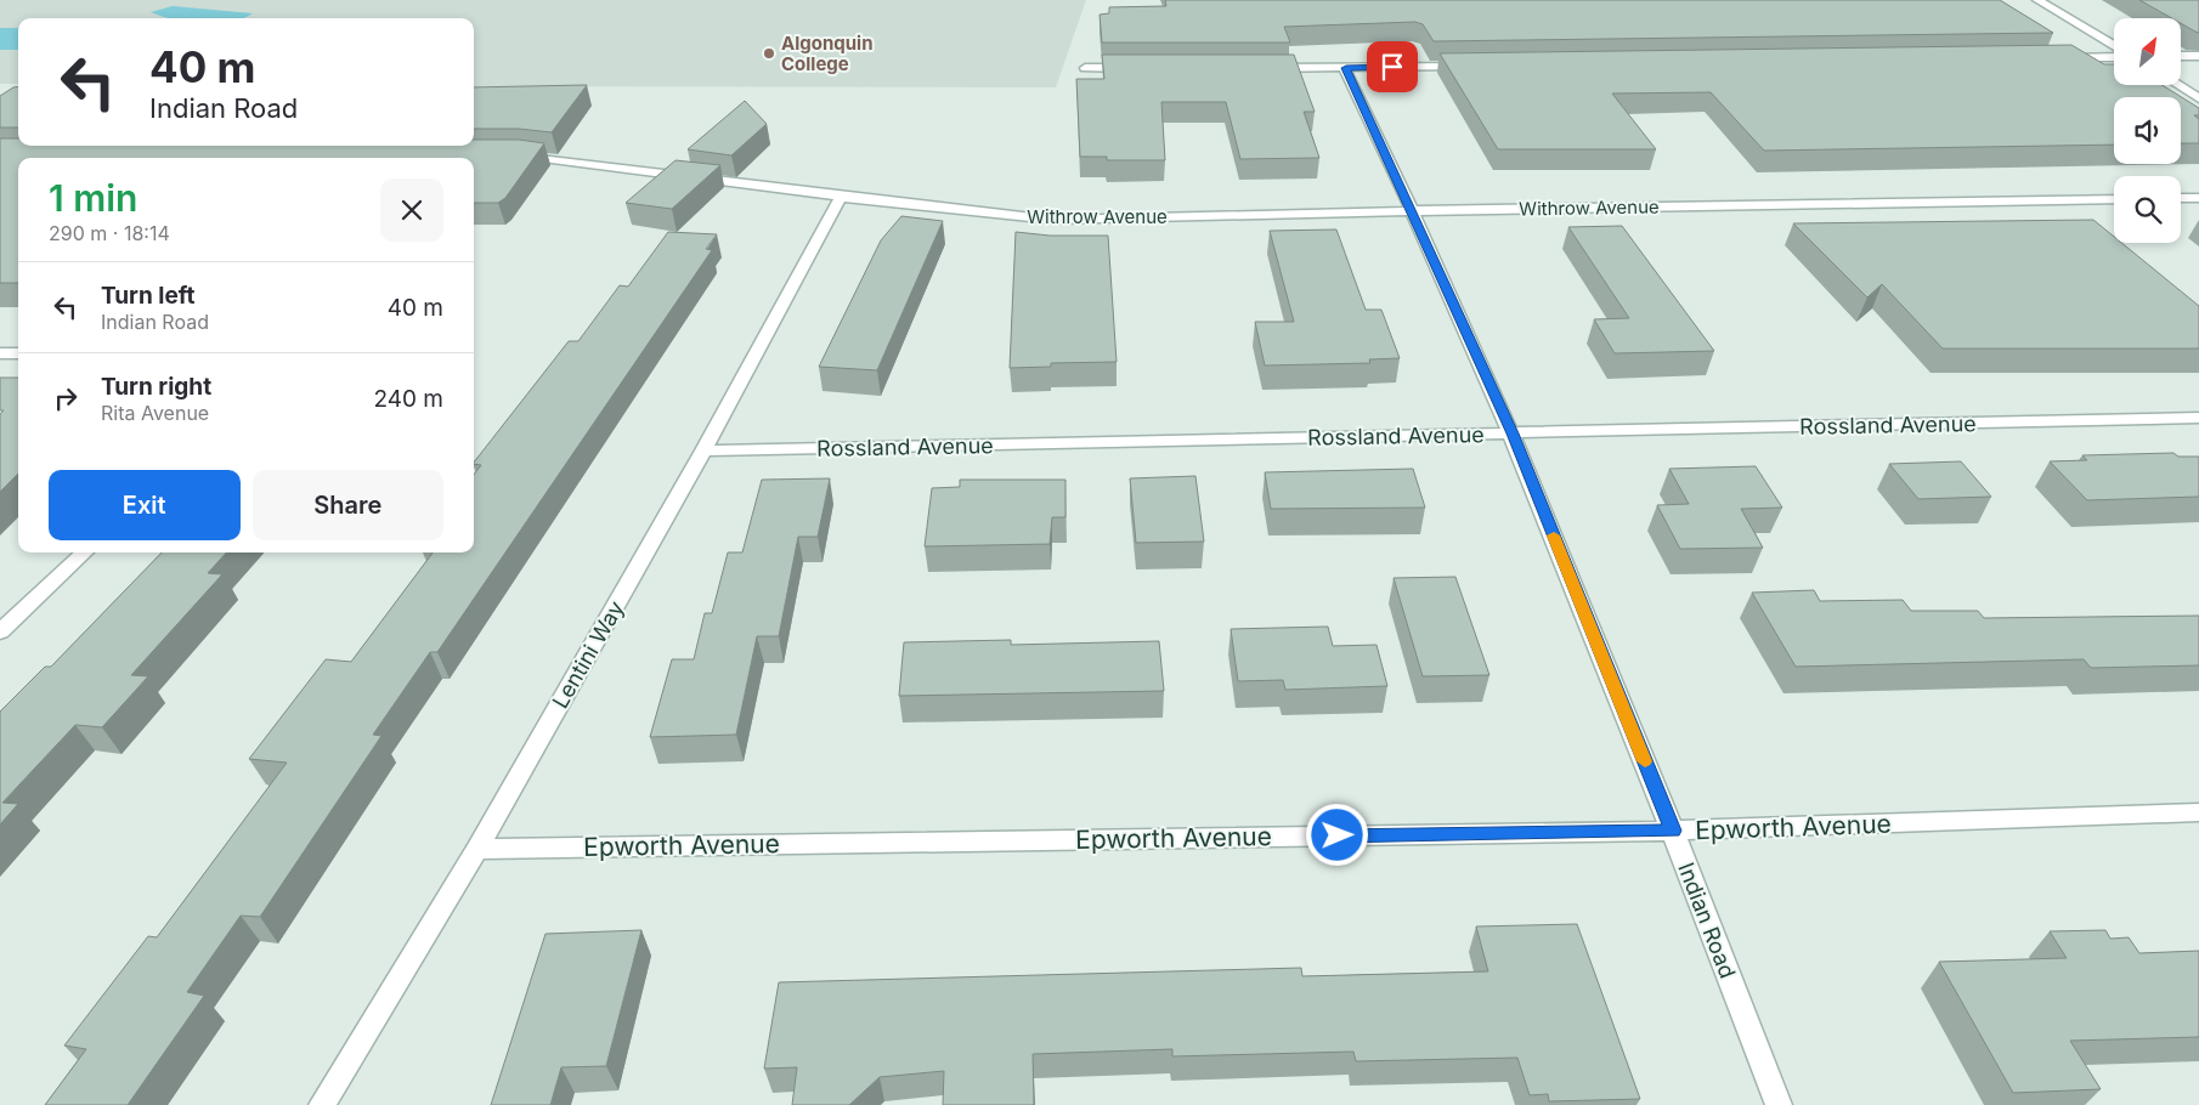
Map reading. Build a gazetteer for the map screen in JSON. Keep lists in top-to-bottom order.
{
  "streets": {
    "street": [
      "Withrow Avenue",
      "Rossland Avenue",
      "Lentini Way",
      "Epworth Avenue",
      "Indian Road"
    ]
  },
  "crossings": [
    ["Withrow Avenue", "Lentini Way"],
    ["Withrow Avenue", "Indian Road"],
    ["Rossland Avenue", "Lentini Way"],
    ["Rossland Avenue", "Indian Road"],
    ["Lentini Way", "Epworth Avenue"],
    ["Epworth Avenue", "Indian Road"]
  ],
  "places": ["Algonquin College"],
  "north": "top right",
  "page": {
    "turn": ["40 m", "Indian Road"],
    "heading": ["1 min", "290 m · 18:14"],
    "list": [
      {
        "name": "Turn left",
        "note": "Indian Road",
        "value": "40 m"
      },
      {
        "name": "Turn right",
        "note": "Rita Avenue",
        "value": "240 m"
      }
    ],
    "buttons": ["Exit", "Share"]
  }
}
